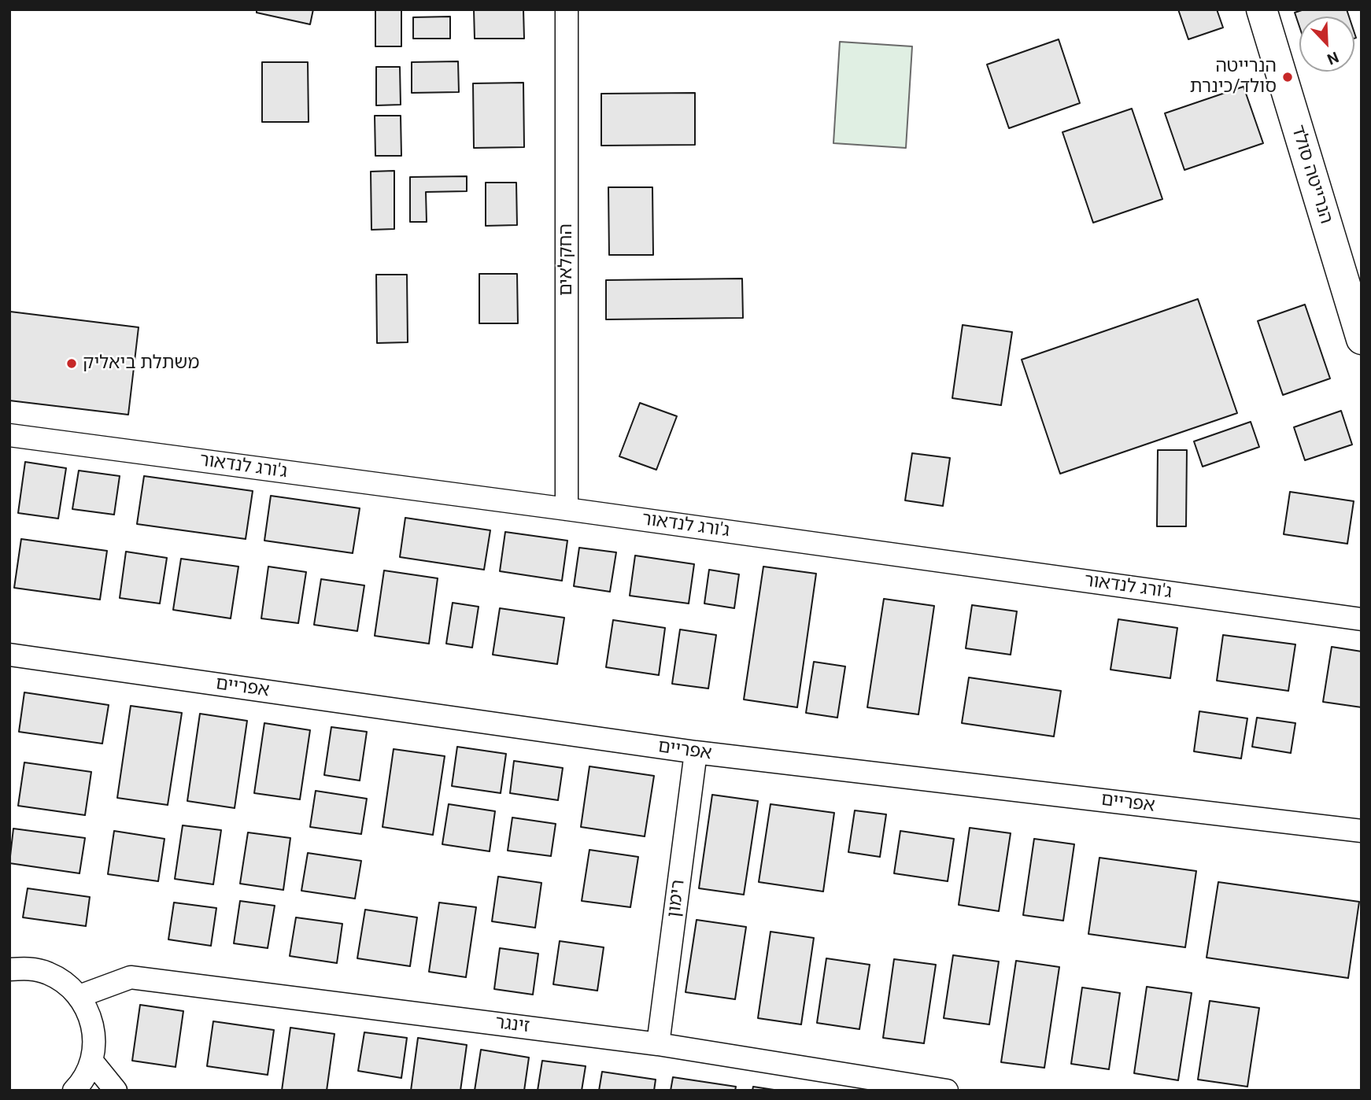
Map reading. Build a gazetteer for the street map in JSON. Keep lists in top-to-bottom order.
{
  "streets": {
    "street": [
      "הנרייטה סולד",
      "החקלאים",
      "ג'ורג לנדאור",
      "אפריים",
      "רימון",
      "זינגר"
    ]
  },
  "crossings": [
    ["החקלאים", "ג'ורג לנדאור"],
    ["אפריים", "רימון"],
    ["רימון", "זינגר"]
  ],
  "places": ["הנרייטה סולד/כינרת", "משתלת ביאליק"],
  "north": "bottom right"
}
